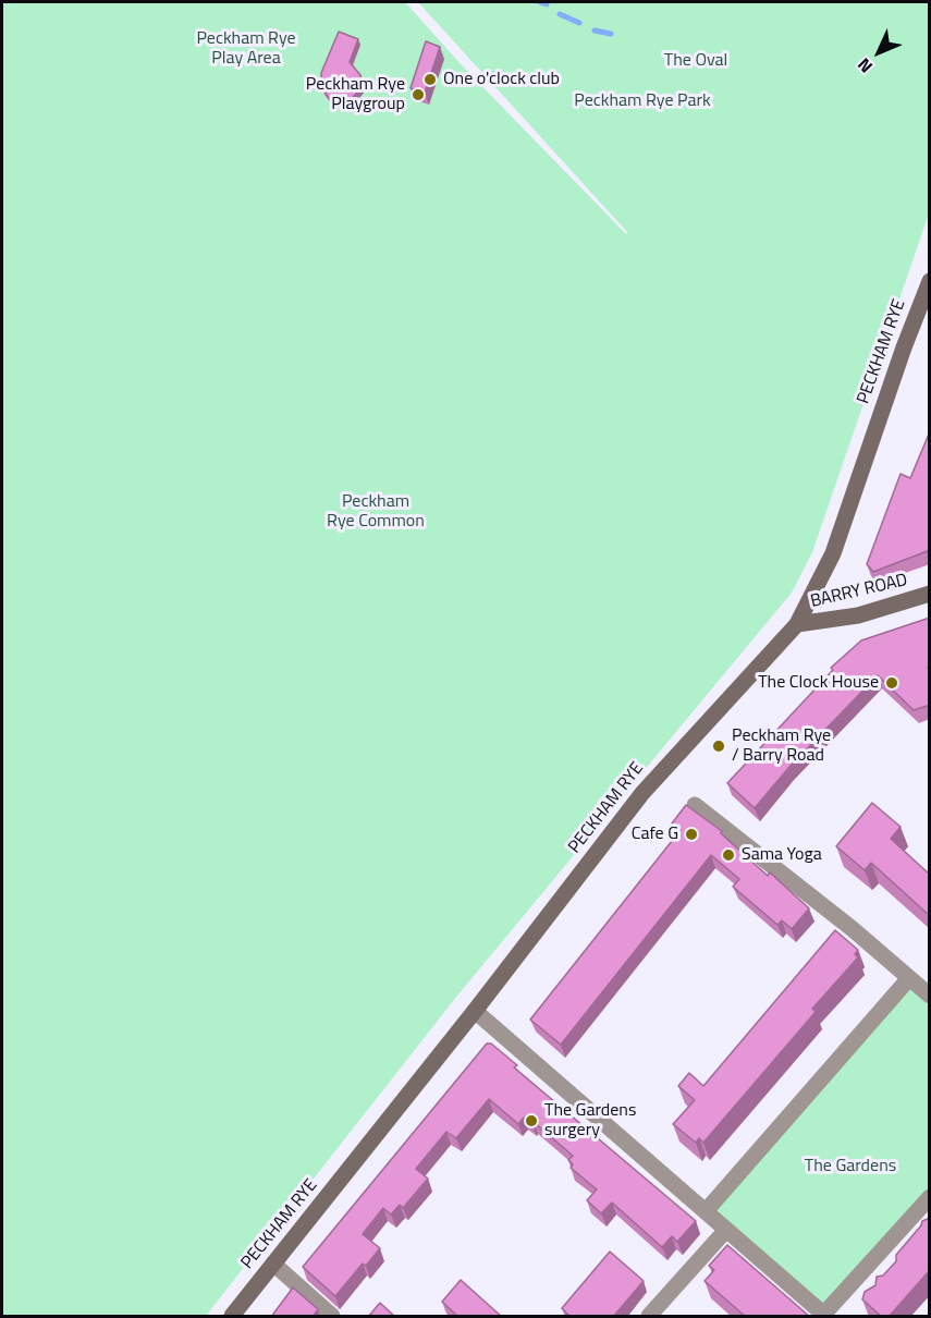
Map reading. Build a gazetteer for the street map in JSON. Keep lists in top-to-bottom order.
{
  "streets": {
    "main road": ["PECKHAM RYE", "BARRY ROAD"]
  },
  "crossings": [
    ["PECKHAM RYE", "BARRY ROAD"]
  ],
  "parks": [
    "Peckham Rye Play Area",
    "The Oval",
    "Peckham Rye Park",
    "Peckham Rye Common",
    "The Gardens"
  ],
  "places": [
    "One o'clock club",
    "Peckham Rye Playgroup",
    "The Clock House",
    "Peckham Rye / Barry Road",
    "Cafe G",
    "Sama Yoga",
    "The Gardens surgery"
  ],
  "north": "bottom left"
}
